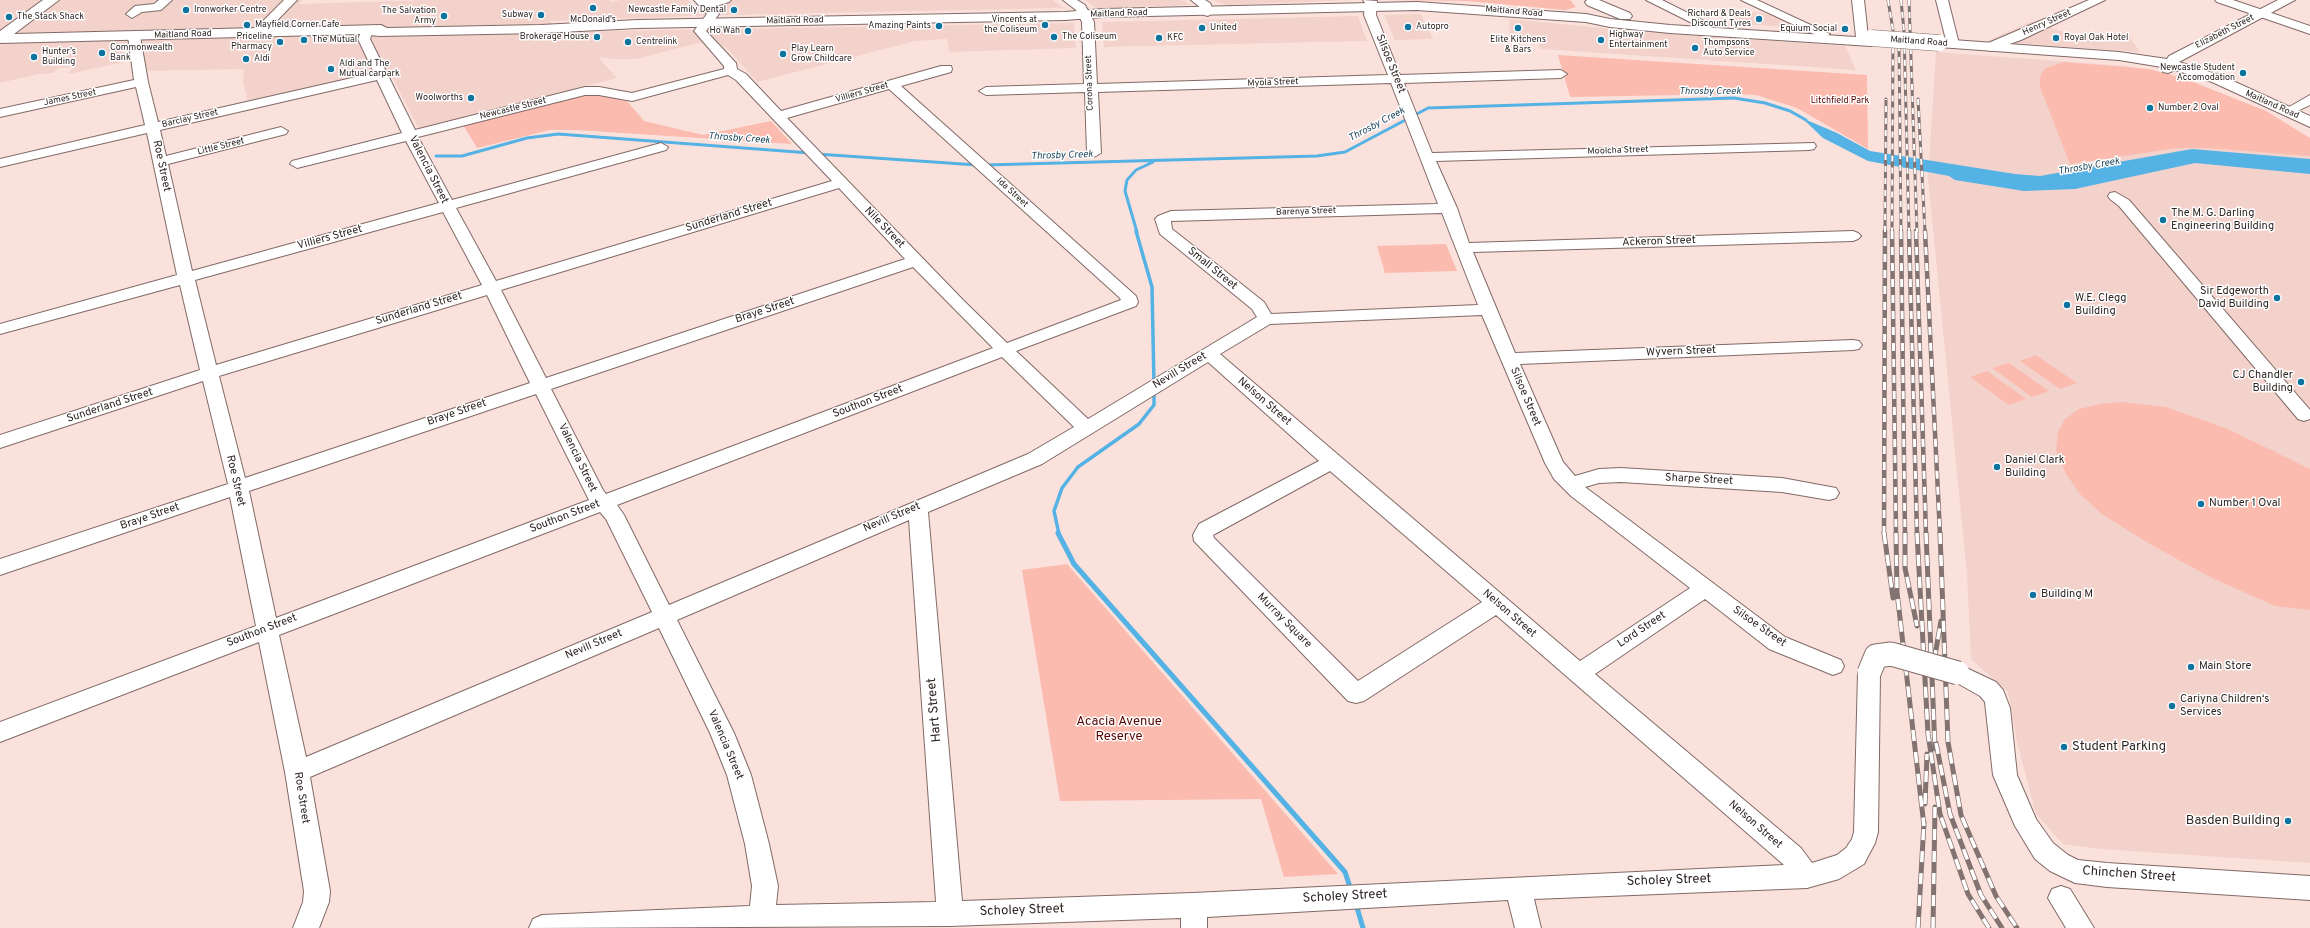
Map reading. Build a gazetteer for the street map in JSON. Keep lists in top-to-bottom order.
{
  "streets": {
    "main road": ["Maitland Road", "Elizabeth Street"],
    "street": [
      "Henry Street",
      "Silsoe Street",
      "Corona Street",
      "Myola Street",
      "Villiers Street",
      "James Street",
      "Newcastle Street",
      "Barclay Street",
      "Little Street",
      "Moolcha Street",
      "Roe Street",
      "Valencia Street",
      "Ida Street",
      "Barenya Street",
      "Sunderland Street",
      "Nile Street",
      "Ackeron Street",
      "Small Street",
      "Braye Street",
      "Wyvern Street",
      "Nevill Street",
      "Southon Street",
      "Nelson Street",
      "Sharpe Street",
      "Murray Square",
      "Lord Street",
      "Hart Street",
      "Chinchen Street",
      "Scholey Street"
    ]
  },
  "crossings": [
    ["Maitland Road", "Henry Street"],
    ["Maitland Road", "Elizabeth Street"],
    ["Maitland Road", "Silsoe Street"],
    ["Maitland Road", "Corona Street"],
    ["Maitland Road", "Roe Street"],
    ["Maitland Road", "Valencia Street"],
    ["Maitland Road", "Nile Street"],
    ["Silsoe Street", "Myola Street"],
    ["Silsoe Street", "Moolcha Street"],
    ["Silsoe Street", "Barenya Street"],
    ["Silsoe Street", "Ackeron Street"],
    ["Silsoe Street", "Wyvern Street"],
    ["Silsoe Street", "Nevill Street"],
    ["Silsoe Street", "Sharpe Street"],
    ["Silsoe Street", "Lord Street"],
    ["Corona Street", "Myola Street"],
    ["Villiers Street", "Roe Street"],
    ["Villiers Street", "Valencia Street"],
    ["Villiers Street", "Ida Street"],
    ["Villiers Street", "Nile Street"],
    ["James Street", "Roe Street"],
    ["Newcastle Street", "Valencia Street"],
    ["Newcastle Street", "Nile Street"],
    ["Barclay Street", "Roe Street"],
    ["Barclay Street", "Valencia Street"],
    ["Little Street", "Roe Street"],
    ["Roe Street", "Sunderland Street"],
    ["Roe Street", "Braye Street"],
    ["Roe Street", "Nevill Street"],
    ["Roe Street", "Southon Street"],
    ["Valencia Street", "Sunderland Street"],
    ["Valencia Street", "Braye Street"],
    ["Valencia Street", "Nevill Street"],
    ["Valencia Street", "Southon Street"],
    ["Valencia Street", "Scholey Street"],
    ["Ida Street", "Southon Street"],
    ["Barenya Street", "Small Street"],
    ["Sunderland Street", "Nile Street"],
    ["Nile Street", "Braye Street"],
    ["Nile Street", "Nevill Street"],
    ["Nile Street", "Southon Street"],
    ["Small Street", "Nevill Street"],
    ["Nevill Street", "Nelson Street"],
    ["Nevill Street", "Hart Street"],
    ["Nelson Street", "Murray Square"],
    ["Nelson Street", "Lord Street"],
    ["Nelson Street", "Scholey Street"],
    ["Hart Street", "Scholey Street"],
    ["Chinchen Street", "Scholey Street"]
  ],
  "water": ["Throsby Creek"],
  "parks": ["Litchfield Park", "Acacia Avenue Reserve"],
  "places": [
    "McDonald's",
    "Ironworker Centre",
    "Newcastle Family Dental",
    "Subway",
    "The Salvation Army",
    "The Stack Shack",
    "Richard & Deals Discount Tyres",
    "Mayfield Corner Cafe",
    "Vincents at the Coliseum",
    "Amazing Paints",
    "Autopro",
    "United",
    "Elite Kitchens & Bars",
    "Equium Social",
    "Ho Wah",
    "Brokerage House",
    "The Coliseum",
    "KFC",
    "Royal Oak Hotel",
    "The Mutual",
    "Highway Entertainment",
    "Priceline Pharmacy",
    "Centrelink",
    "Thompsons Auto Service",
    "Commonwealth Bank",
    "Play Learn Grow Childcare",
    "Hunter’s Building",
    "Aldi",
    "Aldi and The Mutual carpark",
    "Newcastle Student Accomodation",
    "Woolworths",
    "Number 2 Oval",
    "The M. G. Darling Engineering Building",
    "Sir Edgeworth David Building",
    "W.E. Clegg Building",
    "CJ Chandler Building",
    "Daniel Clark Building",
    "Number 1 Oval",
    "Building M",
    "Main Store",
    "Cariyna Children‘s Services",
    "Student Parking",
    "Basden Building"
  ]
}
